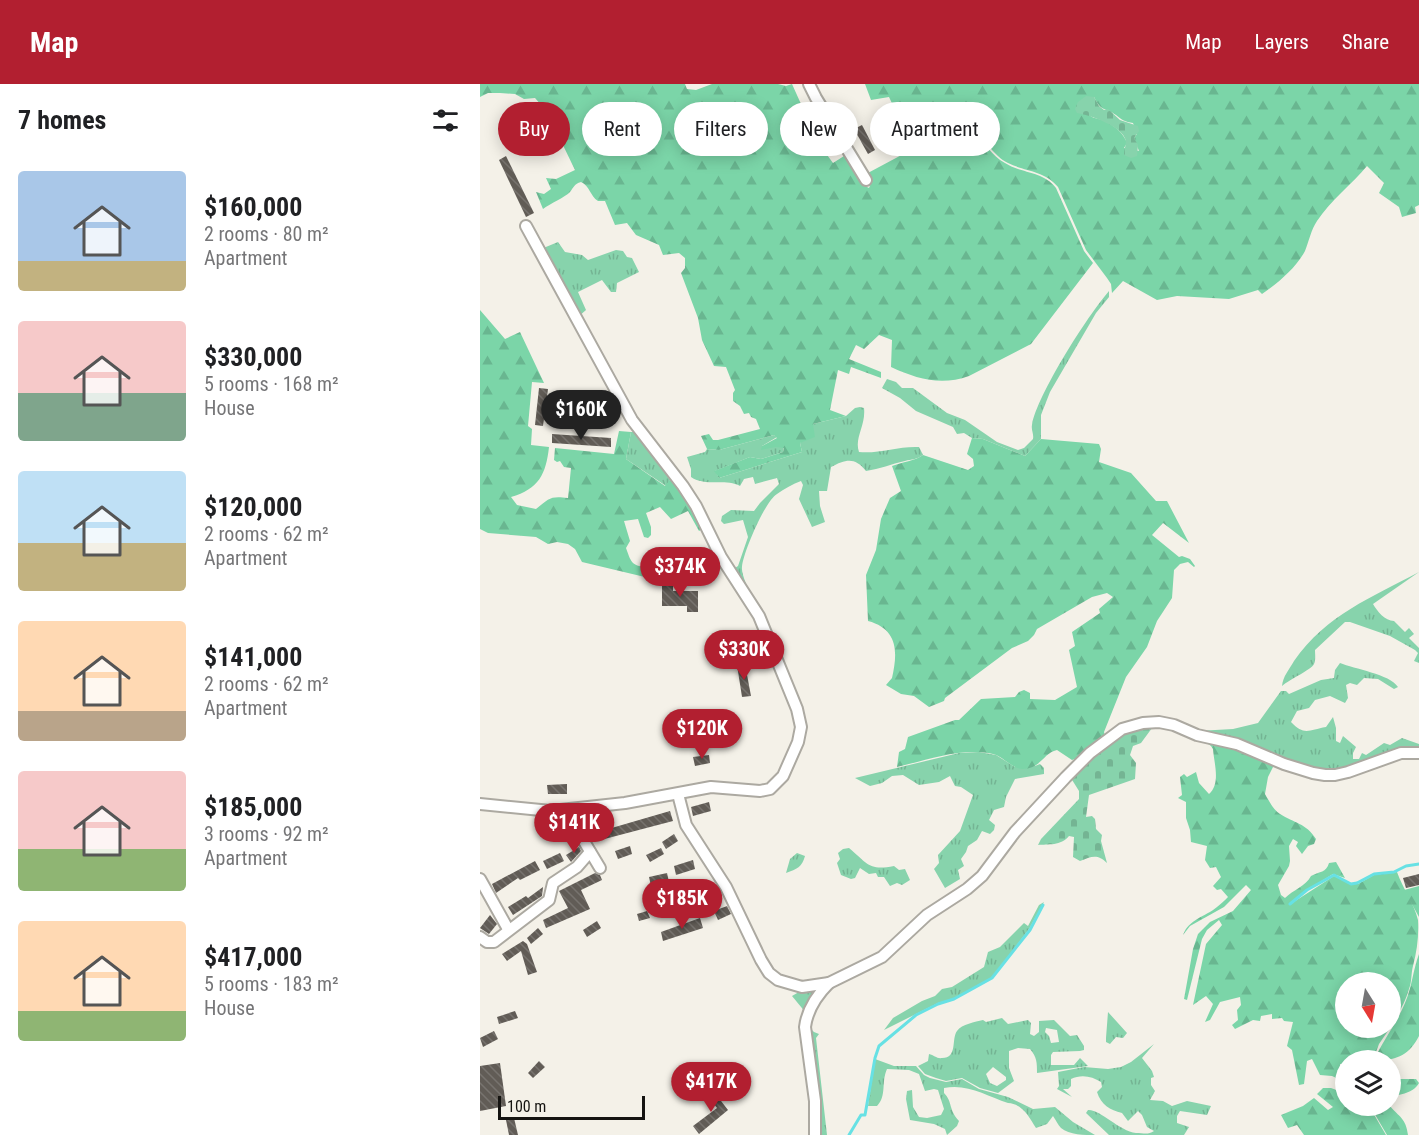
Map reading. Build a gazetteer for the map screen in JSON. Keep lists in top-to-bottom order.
{
  "scale_bar": "100 m",
  "north": "bottom",
  "page": {
    "header": "Map",
    "nav": ["Map", "Layers", "Share"],
    "heading": "7 homes",
    "chip": [
      "Buy",
      "Rent",
      "Filters",
      "New",
      "Apartment"
    ],
    "list": [
      {
        "name": "$160,000",
        "note": "2 rooms · 80 m² · Apartment"
      },
      {
        "name": "$330,000",
        "note": "5 rooms · 168 m² · House"
      },
      {
        "name": "$120,000",
        "note": "2 rooms · 62 m² · Apartment"
      },
      {
        "name": "$141,000",
        "note": "2 rooms · 62 m² · Apartment"
      },
      {
        "name": "$185,000",
        "note": "3 rooms · 92 m² · Apartment"
      },
      {
        "name": "$417,000",
        "note": "5 rooms · 183 m² · House"
      }
    ],
    "price": [
      "$160K",
      "$374K",
      "$330K",
      "$120K",
      "$141K",
      "$185K",
      "$417K"
    ],
    "scale": "100 m"
  }
}
